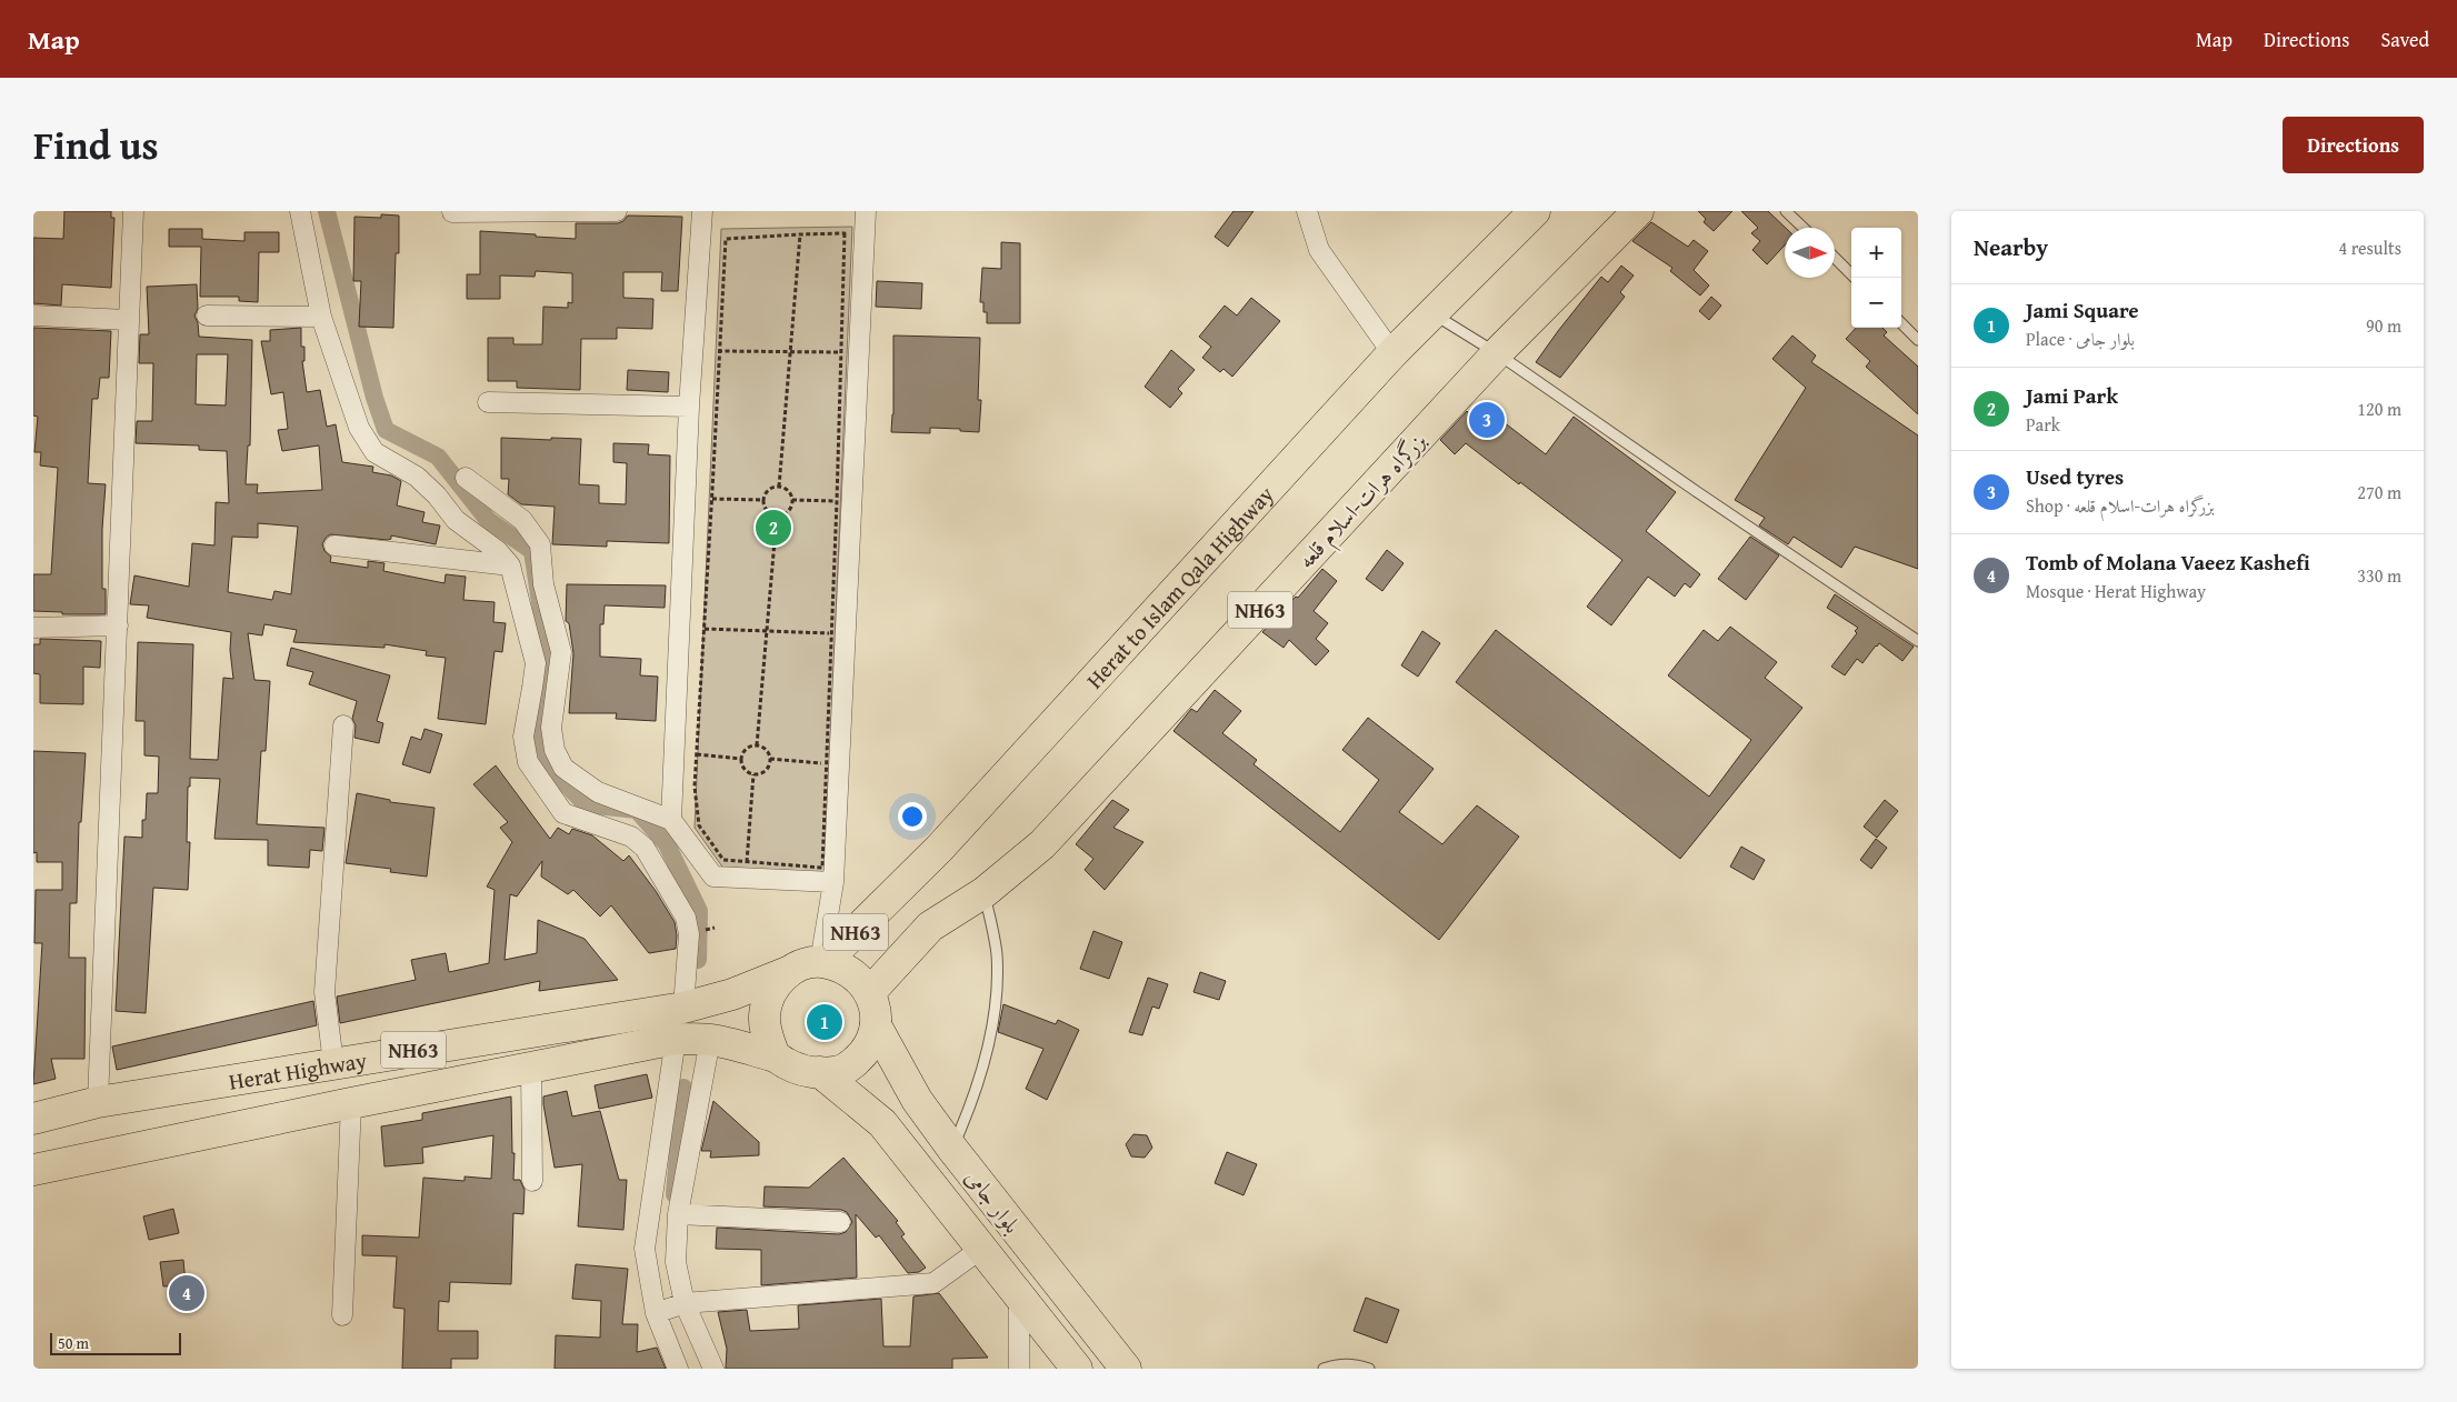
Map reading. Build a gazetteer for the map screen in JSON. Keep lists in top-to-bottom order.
{
  "streets": {
    "highway": [
      "بزرگراه هرات-اسلام قلعه",
      "Herat to Islam Qala Highway",
      "NH63",
      "Herat Highway",
      "بلوار جامی"
    ]
  },
  "crossings": [
    ["بزرگراه هرات-اسلام قلعه", "Herat to Islam Qala Highway"],
    ["بزرگراه هرات-اسلام قلعه", "NH63"],
    ["بزرگراه هرات-اسلام قلعه", "Herat Highway"],
    ["بزرگراه هرات-اسلام قلعه", "بلوار جامی"],
    ["Herat to Islam Qala Highway", "NH63"],
    ["Herat to Islam Qala Highway", "Herat Highway"],
    ["Herat to Islam Qala Highway", "بلوار جامی"],
    ["NH63", "Herat Highway"],
    ["NH63", "بلوار جامی"],
    ["Herat Highway", "بلوار جامی"]
  ],
  "scale_bar": "50 m",
  "north": "right",
  "page": {
    "header": "Map",
    "nav": ["Map", "Directions", "Saved"],
    "title": "Find us",
    "buttons": "Directions",
    "heading": ["Nearby", "4 results"],
    "map_buttons": ["+", "−"],
    "list": [
      {
        "mark": "1",
        "name": "Jami Square",
        "note": "Place · بلوار جامی",
        "value": "90 m"
      },
      {
        "mark": "2",
        "name": "Jami Park",
        "note": "Park",
        "value": "120 m"
      },
      {
        "mark": "3",
        "name": "Used tyres",
        "note": "Shop · بزرگراه هرات-اسلام قلعه",
        "value": "270 m"
      },
      {
        "mark": "4",
        "name": "Tomb of Molana Vaeez Kashefi",
        "note": "Mosque · Herat Highway",
        "value": "330 m"
      }
    ],
    "pins": [
      "3",
      "2",
      "1",
      "4"
    ],
    "scale": "50 m"
  }
}
